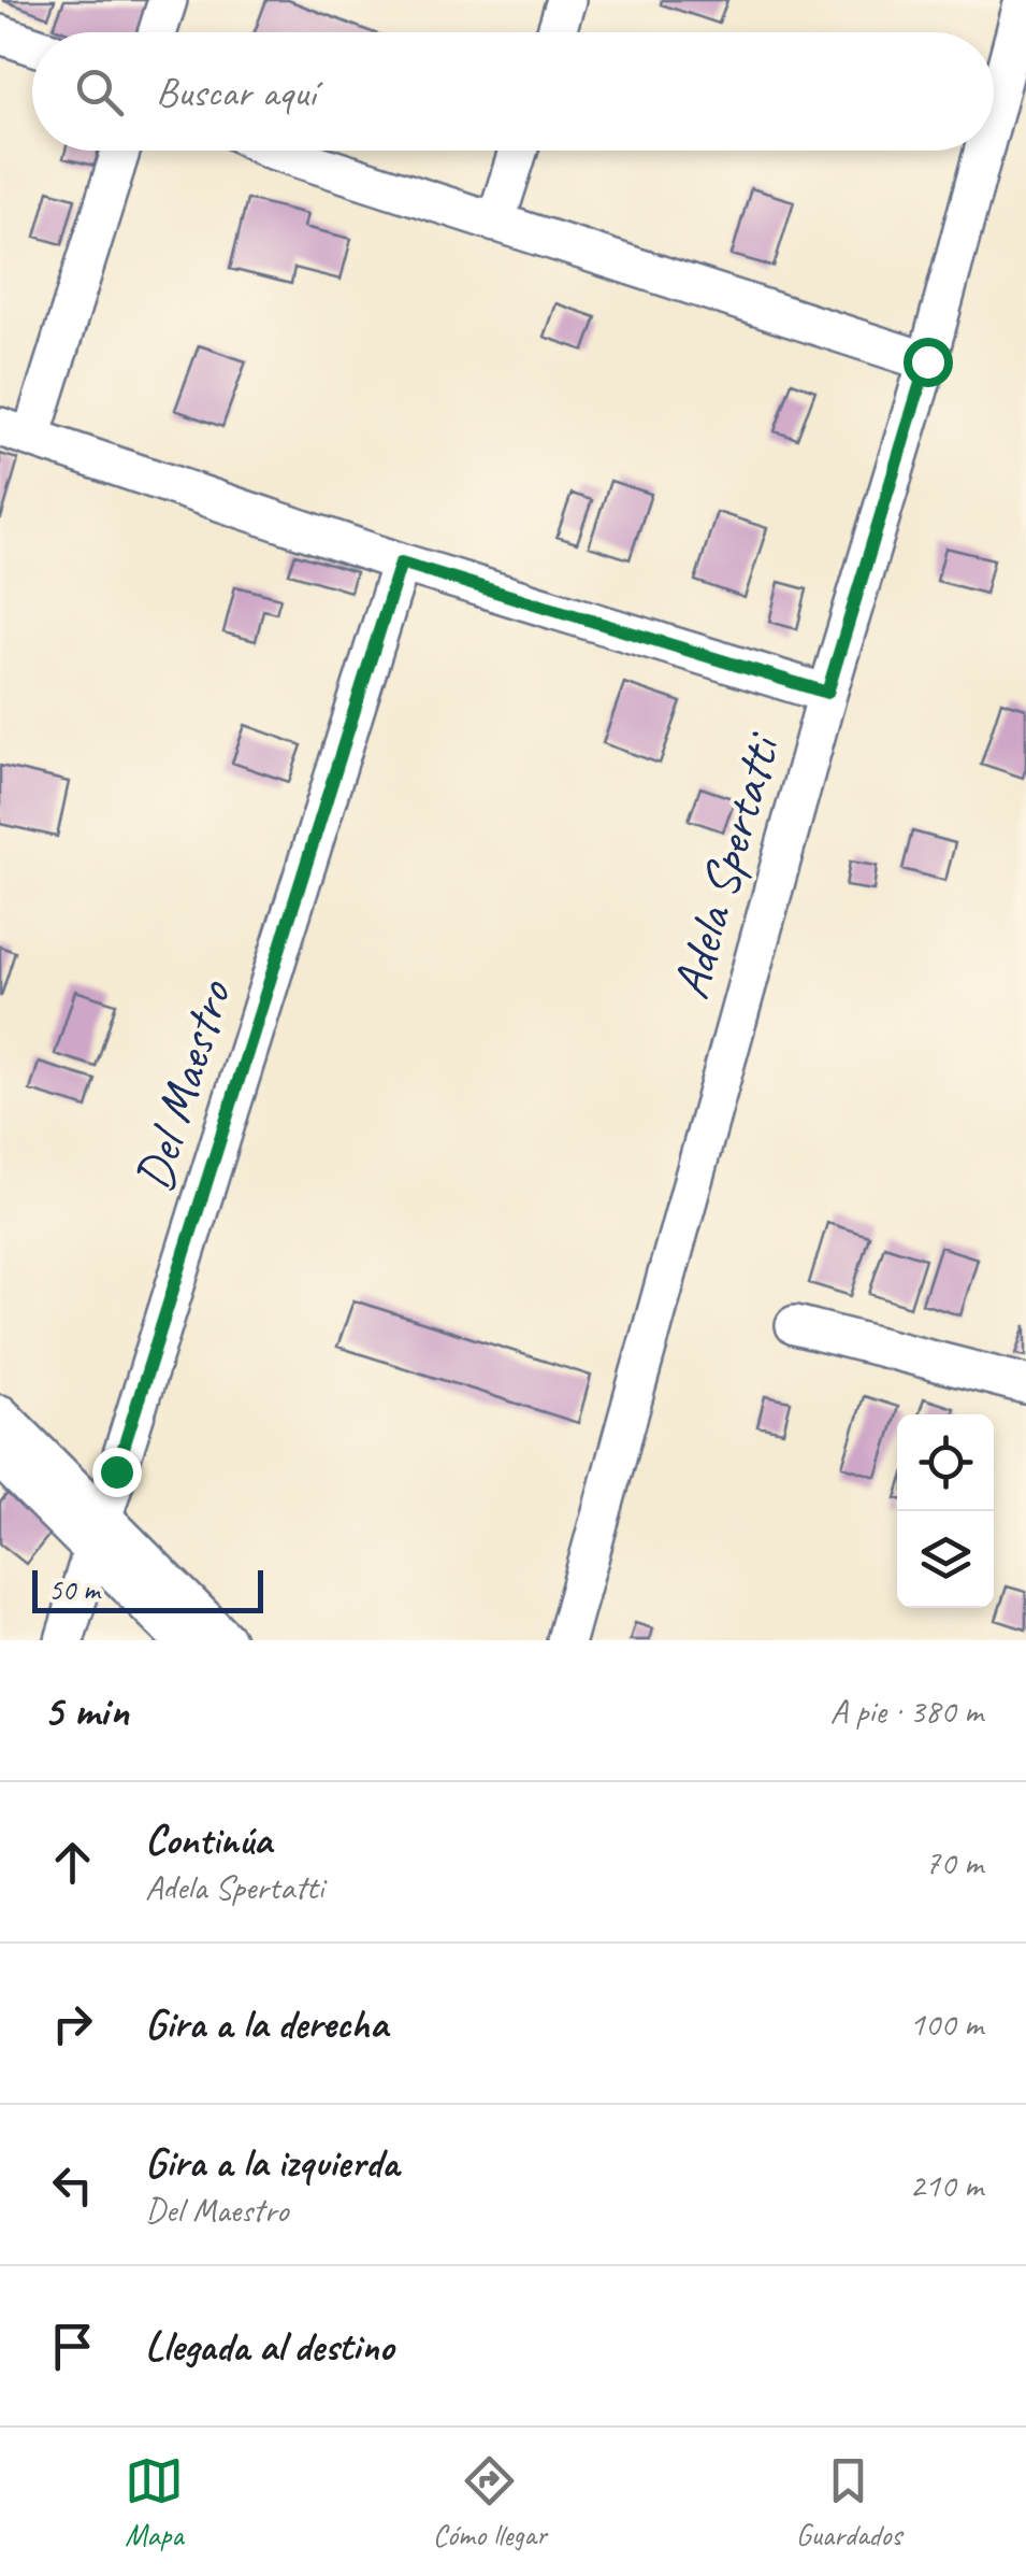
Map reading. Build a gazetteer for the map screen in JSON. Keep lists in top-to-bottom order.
{
  "streets": {
    "street": ["Adela Spertatti", "Del Maestro"]
  },
  "scale_bar": "50 m",
  "page": {
    "search": "Buscar aquí",
    "scale": "50 m",
    "heading": ["5 min", "A pie · 380 m"],
    "list": [
      ["Continúa", "Adela Spertatti", "70 m"],
      ["Gira a la derecha", "100 m"],
      ["Gira a la izquierda", "Del Maestro", "210 m"],
      "Llegada al destino"
    ],
    "nav": ["Mapa", "Cómo llegar", "Guardados"]
  }
}
